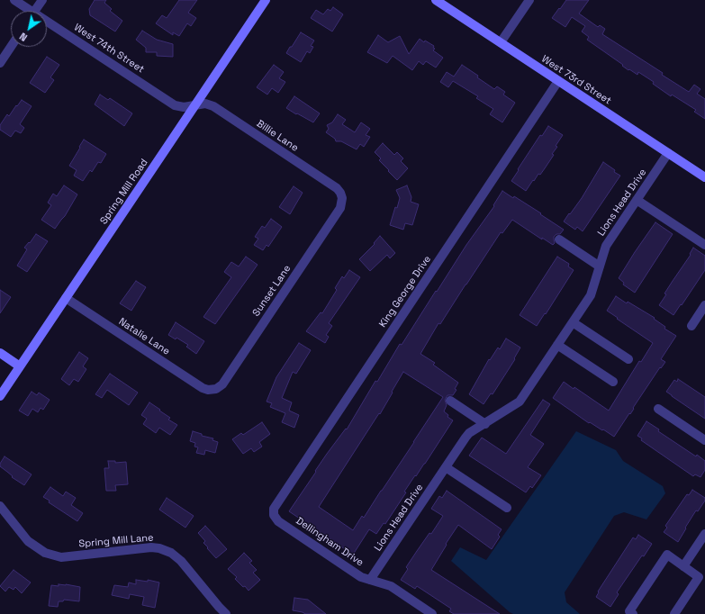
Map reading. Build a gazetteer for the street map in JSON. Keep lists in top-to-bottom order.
{
  "streets": {
    "street": [
      "West 74th Street",
      "West 73rd Street",
      "Billie Lane",
      "Spring Mill Road",
      "Lions Head Drive",
      "Sunset Lane",
      "King George Drive",
      "Natalie Lane",
      "Spring Mill Lane",
      "Dellingham Drive"
    ]
  },
  "crossings": [
    ["West 74th Street", "Billie Lane"],
    ["West 74th Street", "Spring Mill Road"],
    ["West 73rd Street", "Lions Head Drive"],
    ["West 73rd Street", "King George Drive"],
    ["Billie Lane", "Spring Mill Road"],
    ["Billie Lane", "Sunset Lane"],
    ["Spring Mill Road", "Natalie Lane"],
    ["Lions Head Drive", "Dellingham Drive"],
    ["Sunset Lane", "Natalie Lane"],
    ["King George Drive", "Dellingham Drive"]
  ],
  "north": "bottom left"
}
